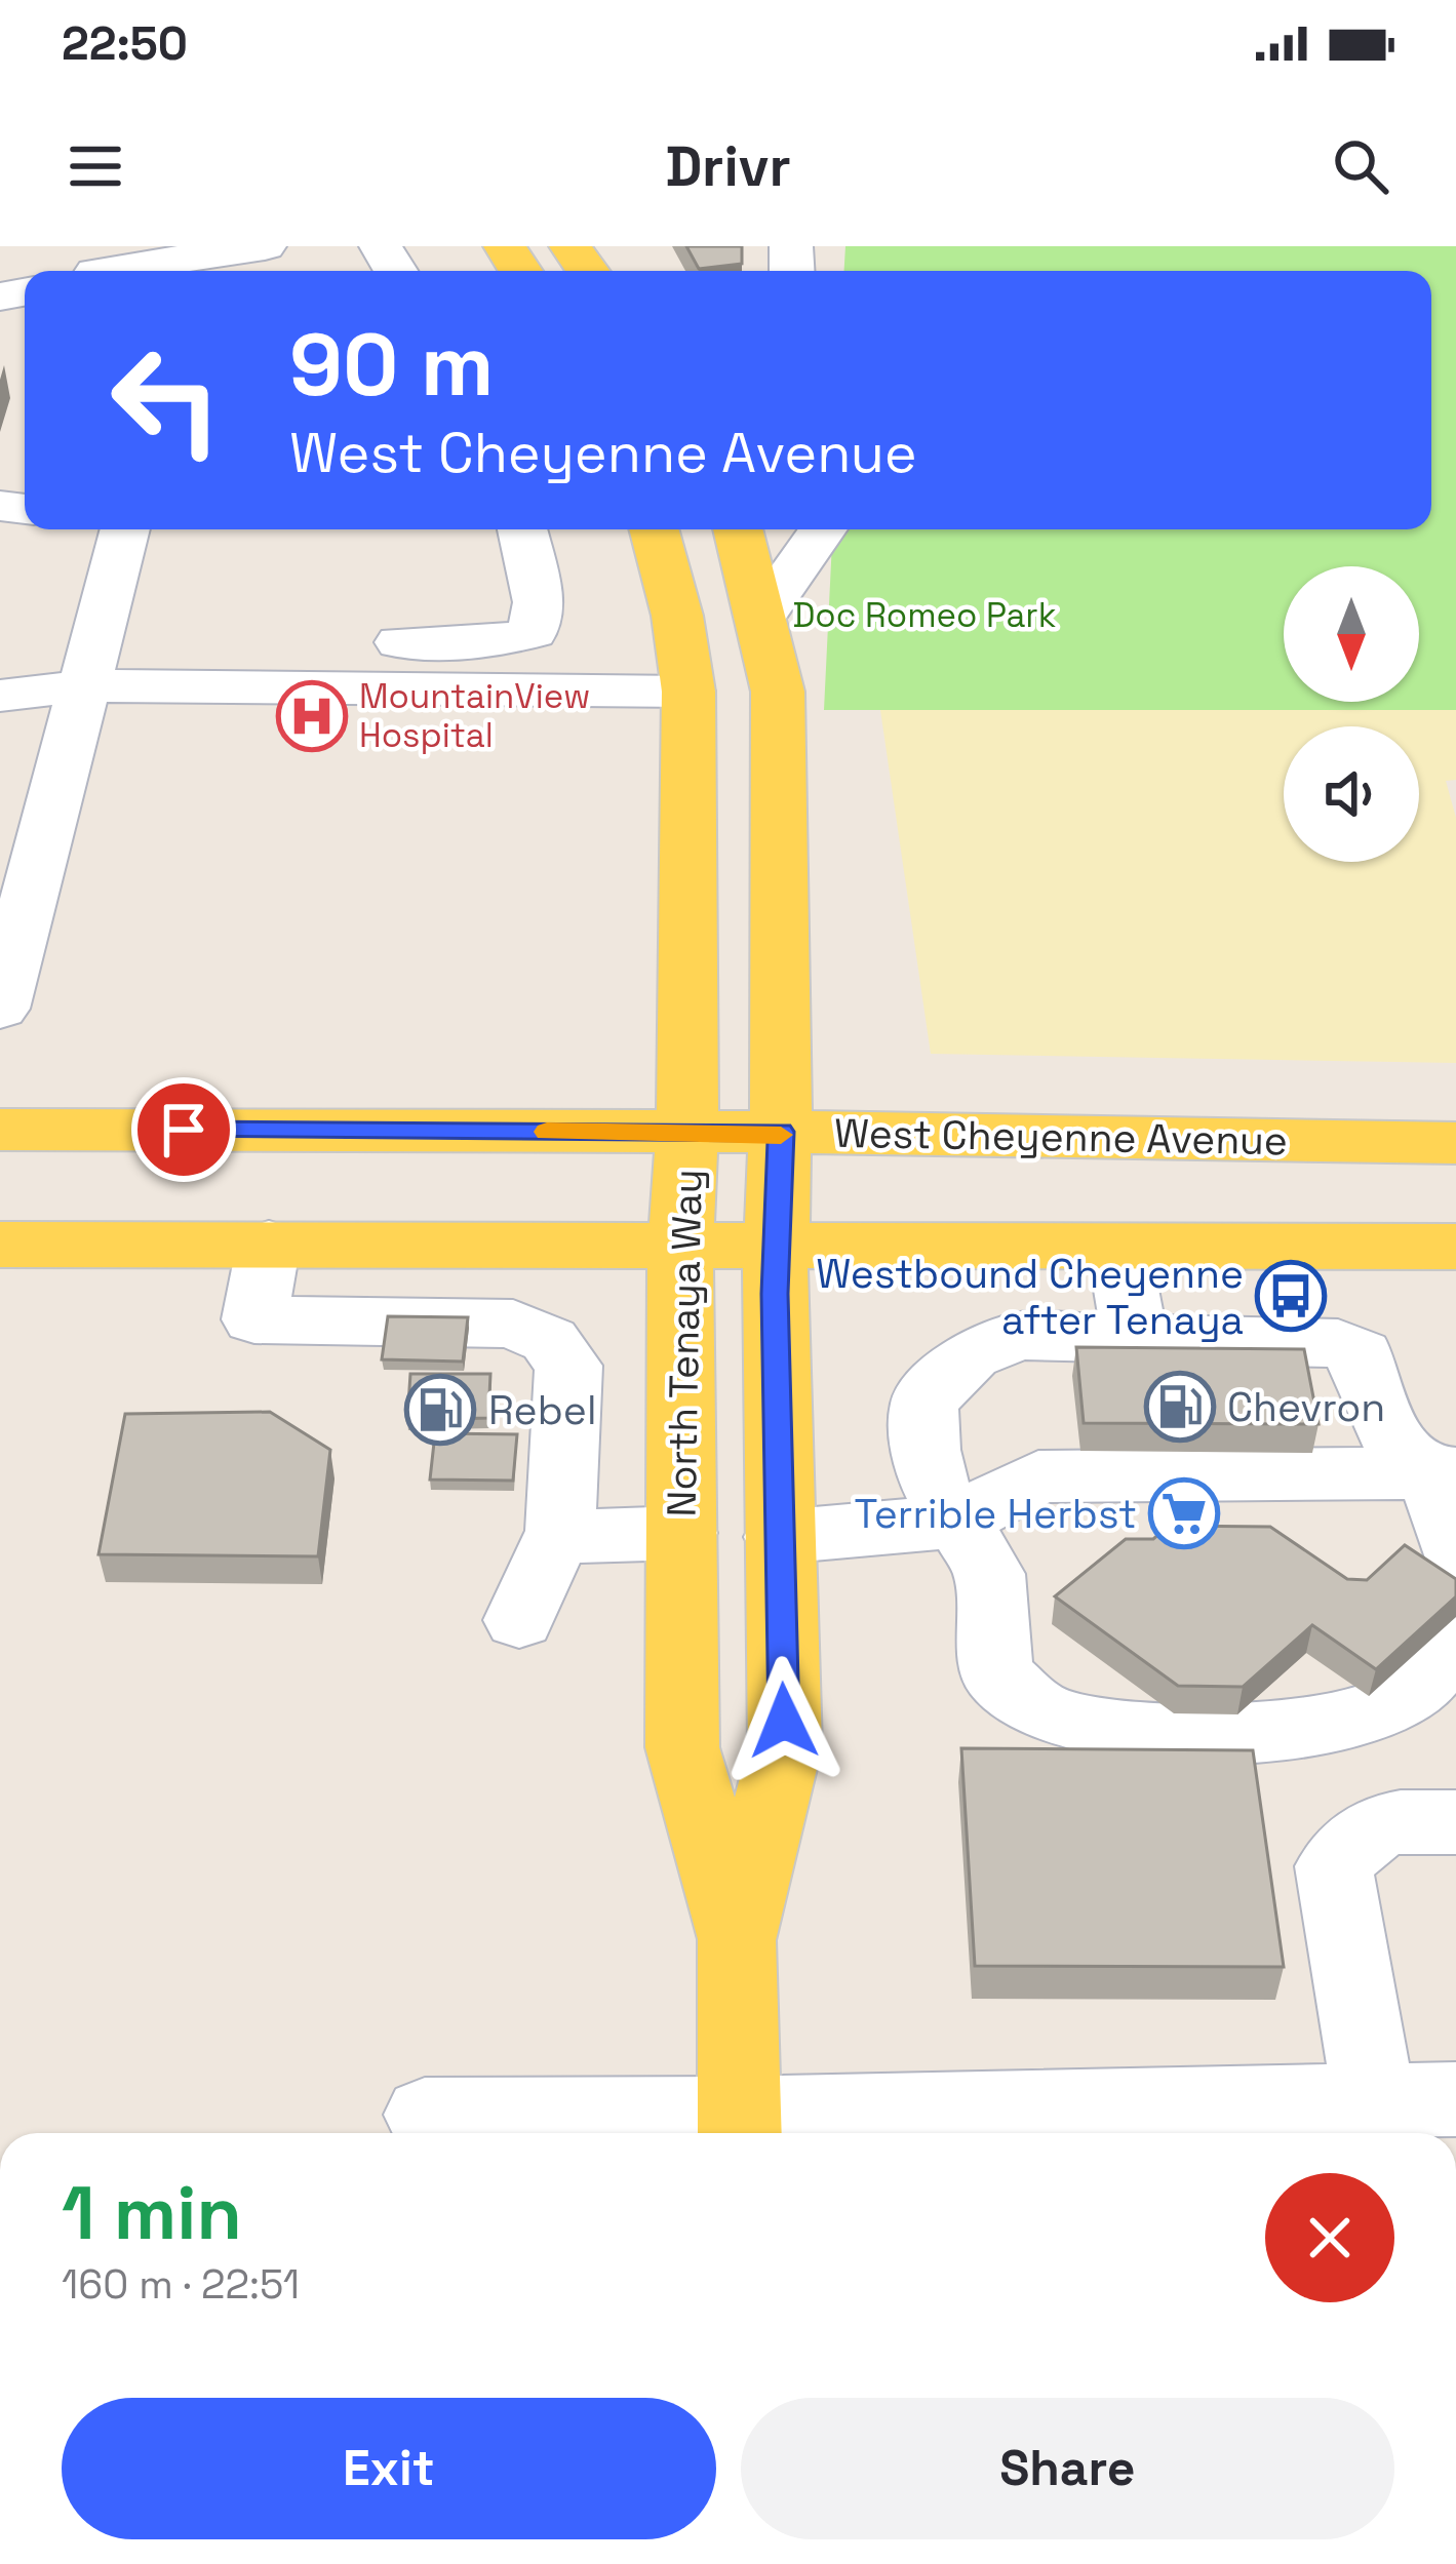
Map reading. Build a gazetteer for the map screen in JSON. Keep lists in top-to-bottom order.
{
  "streets": {
    "main road": ["West Cheyenne Avenue", "North Tenaya Way"]
  },
  "crossings": [
    ["West Cheyenne Avenue", "North Tenaya Way"]
  ],
  "parks": ["Doc Romeo Park"],
  "places": {
    "hospital": ["MountainView Hospital"],
    "bus stop": ["Westbound Cheyenne after Tenaya"],
    "fuel station": ["Chevron", "Rebel"],
    "supermarket": ["Terrible Herbst"]
  },
  "north": "bottom",
  "page": {
    "status": "22:50",
    "header": "Drivr",
    "turn": ["90 m", "West Cheyenne Avenue"],
    "heading": ["1 min", "160 m · 22:51"],
    "buttons": ["Exit", "Share"]
  }
}
